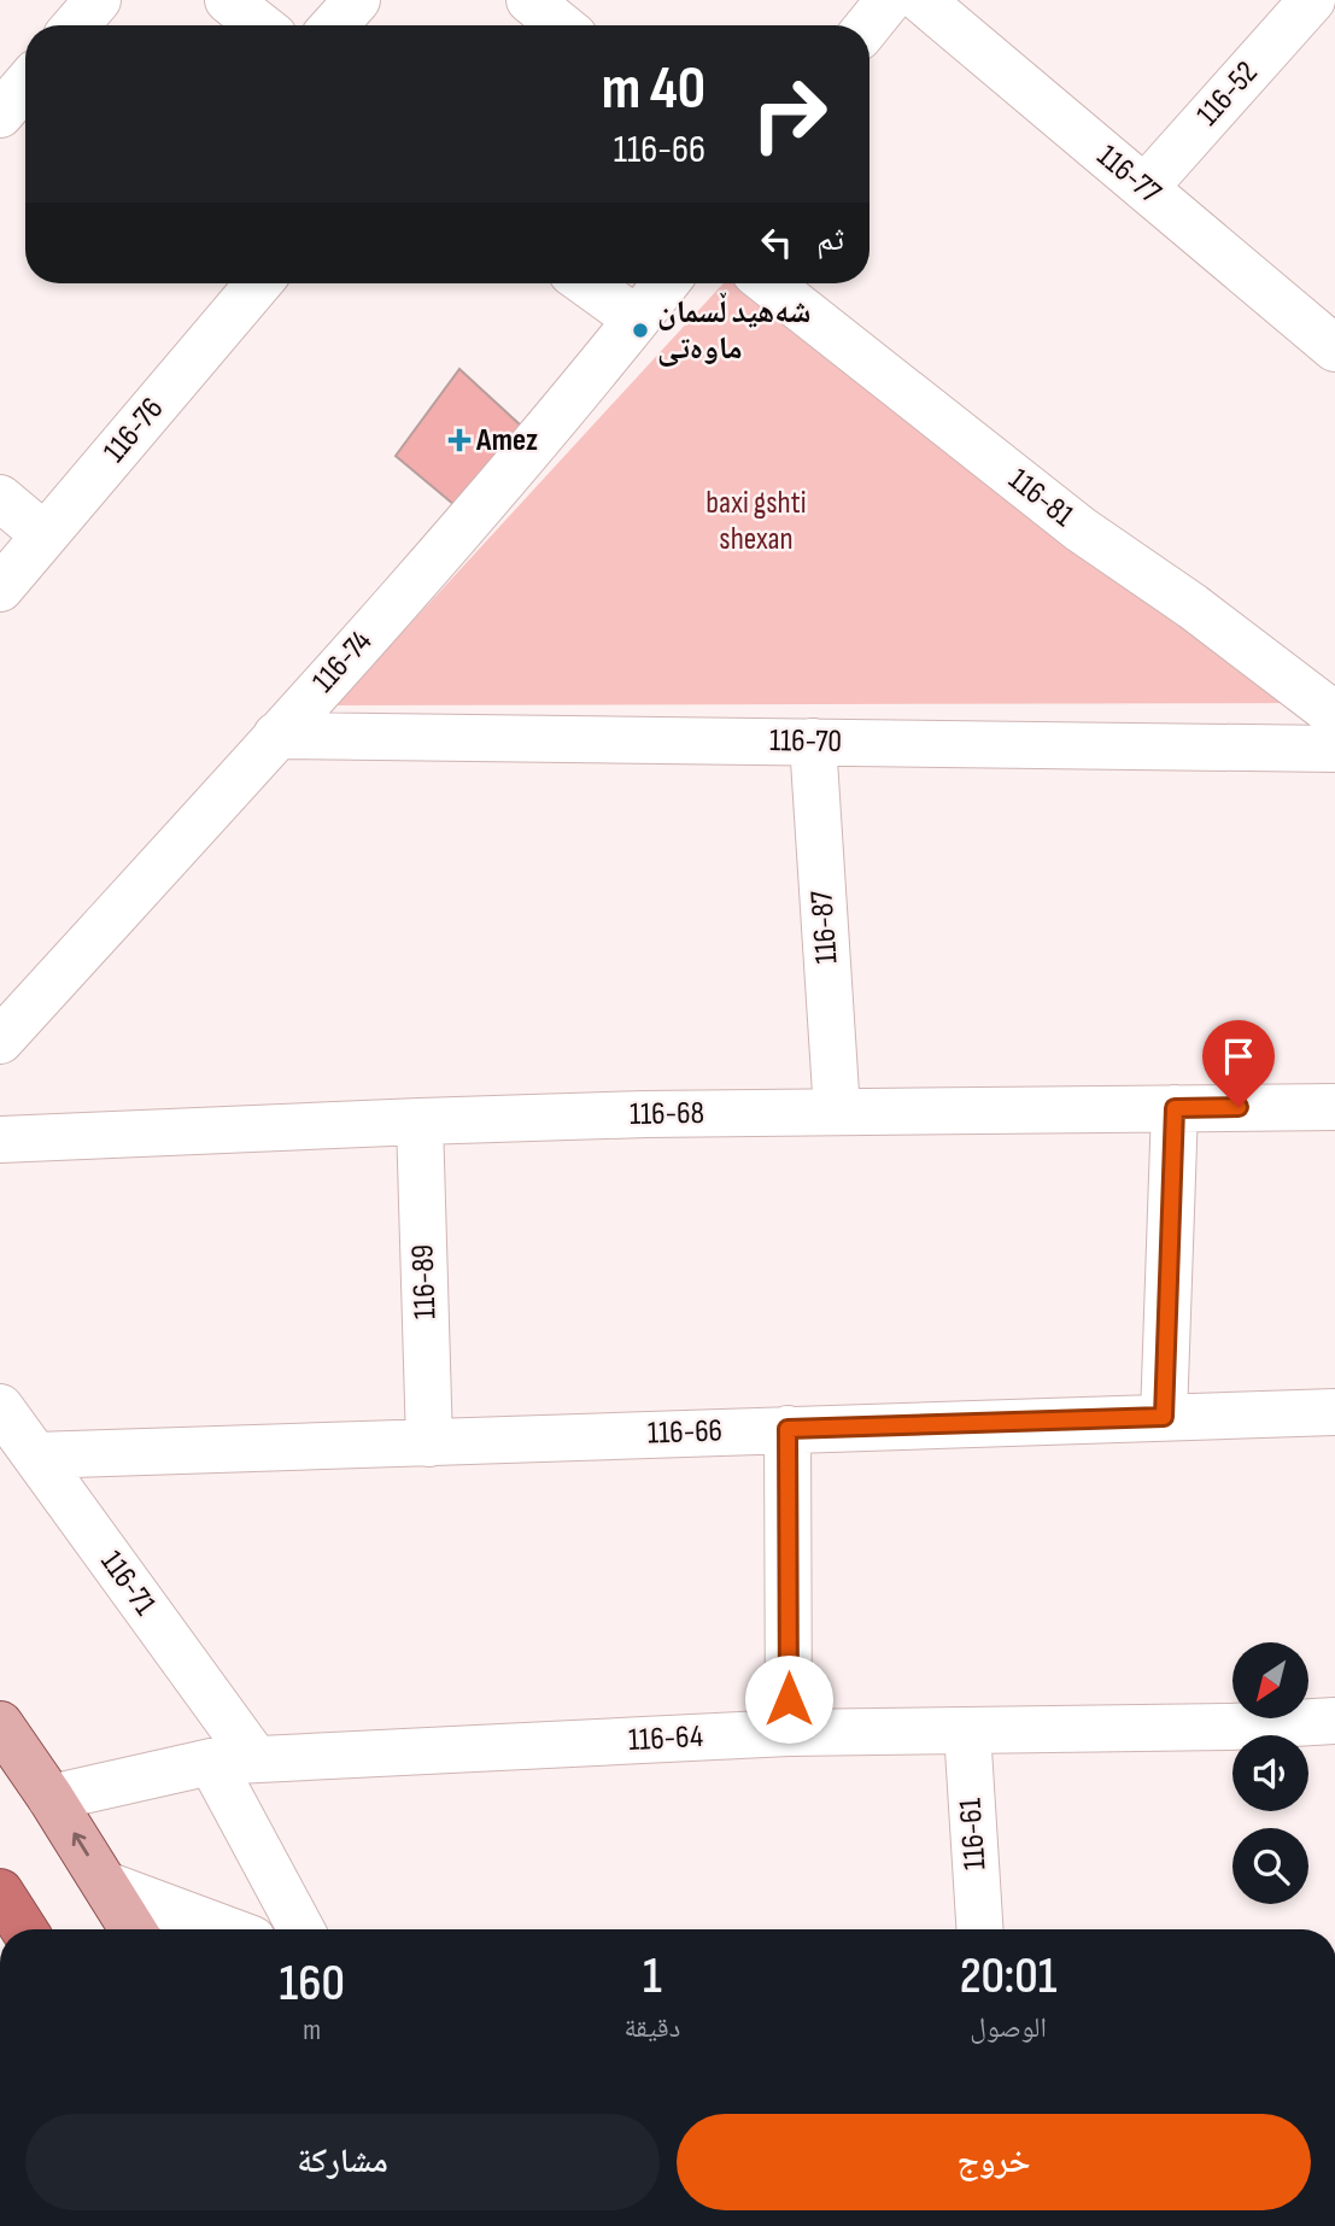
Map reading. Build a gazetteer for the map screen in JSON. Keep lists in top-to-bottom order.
{
  "streets": {
    "street": [
      "116-52",
      "116-77",
      "116-76",
      "116-81",
      "116-74",
      "116-70",
      "116-87",
      "116-68",
      "116-89",
      "116-66",
      "116-71",
      "116-64",
      "116-61"
    ]
  },
  "crossings": [
    ["116-52", "116-77"],
    ["116-74", "116-70"],
    ["116-70", "116-87"],
    ["116-87", "116-68"],
    ["116-68", "116-89"],
    ["116-89", "116-66"],
    ["116-66", "116-71"],
    ["116-71", "116-64"],
    ["116-64", "116-61"]
  ],
  "parks": ["baxi gshti shexan"],
  "places": {
    "other": ["شەھید ڵسمان ماوەتی"],
    "health": ["Amez"]
  },
  "north": "bottom left",
  "page": {
    "turn": ["40 m", "116-66"],
    "then": "ثم",
    "eta": [
      "20:01",
      "الوصول",
      "1",
      "دقيقة",
      "160",
      "m"
    ],
    "buttons": ["خروج", "مشاركة"]
  }
}
